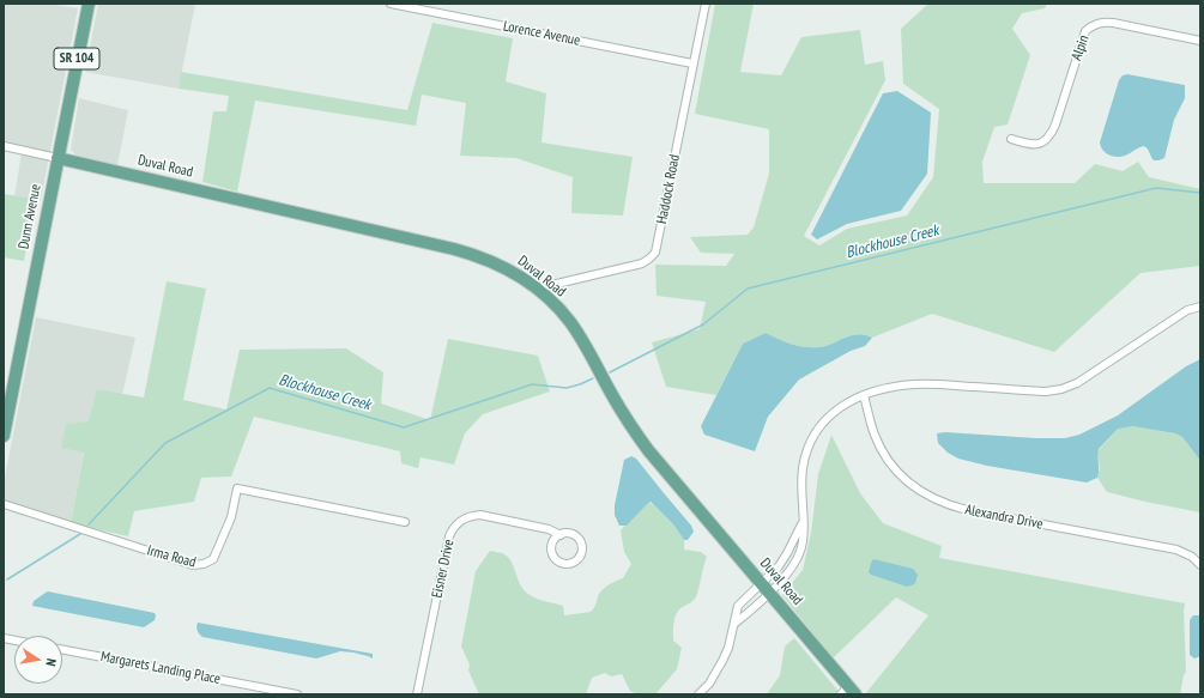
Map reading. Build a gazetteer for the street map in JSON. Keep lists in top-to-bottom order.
{
  "streets": {
    "main road": ["SR 104", "Duval Road", "Dunn Avenue"],
    "street": [
      "Lorence Avenue",
      "Alpin",
      "Haddock Road",
      "Alexandra Drive",
      "Irma Road",
      "Eisner Drive",
      "Margarets Landing Place"
    ]
  },
  "crossings": [
    ["Lorence Avenue", "Haddock Road"],
    ["Duval Road", "Haddock Road"],
    ["Duval Road", "Dunn Avenue"]
  ],
  "water": ["Blockhouse Creek"],
  "north": "right"
}
